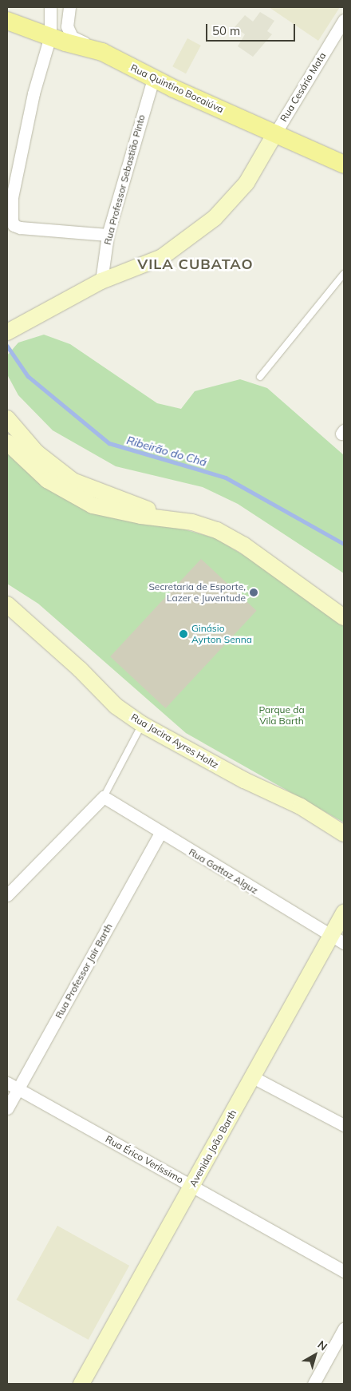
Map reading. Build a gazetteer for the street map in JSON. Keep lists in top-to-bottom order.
{
  "streets": {
    "main road": ["Rua Quintino Bocaiúva", "Rua Jacira Ayres Holtz", "Avenida João Barth"],
    "street": [
      "Rua Cesário Mota",
      "Rua Professor Sebastião Pinto",
      "Rua Gattaz Alguz",
      "Rua Professor Jair Barth",
      "Rua Érico Veríssimo"
    ]
  },
  "crossings": [
    ["Rua Cesário Mota", "Rua Quintino Bocaiúva"],
    ["Rua Quintino Bocaiúva", "Rua Professor Sebastião Pinto"],
    ["Rua Gattaz Alguz", "Rua Professor Jair Barth"],
    ["Rua Gattaz Alguz", "Avenida João Barth"],
    ["Rua Professor Jair Barth", "Rua Érico Veríssimo"],
    ["Avenida João Barth", "Rua Érico Veríssimo"]
  ],
  "districts": ["VILA CUBATAO"],
  "water": ["Ribeirão do Chá"],
  "parks": ["Parque da Vila Barth"],
  "places": ["Secretaria de Esporte, Lazer e Juventude", "Ginásio Ayrton Senna"],
  "scale_bar": "50 m",
  "north": "top right"
}
